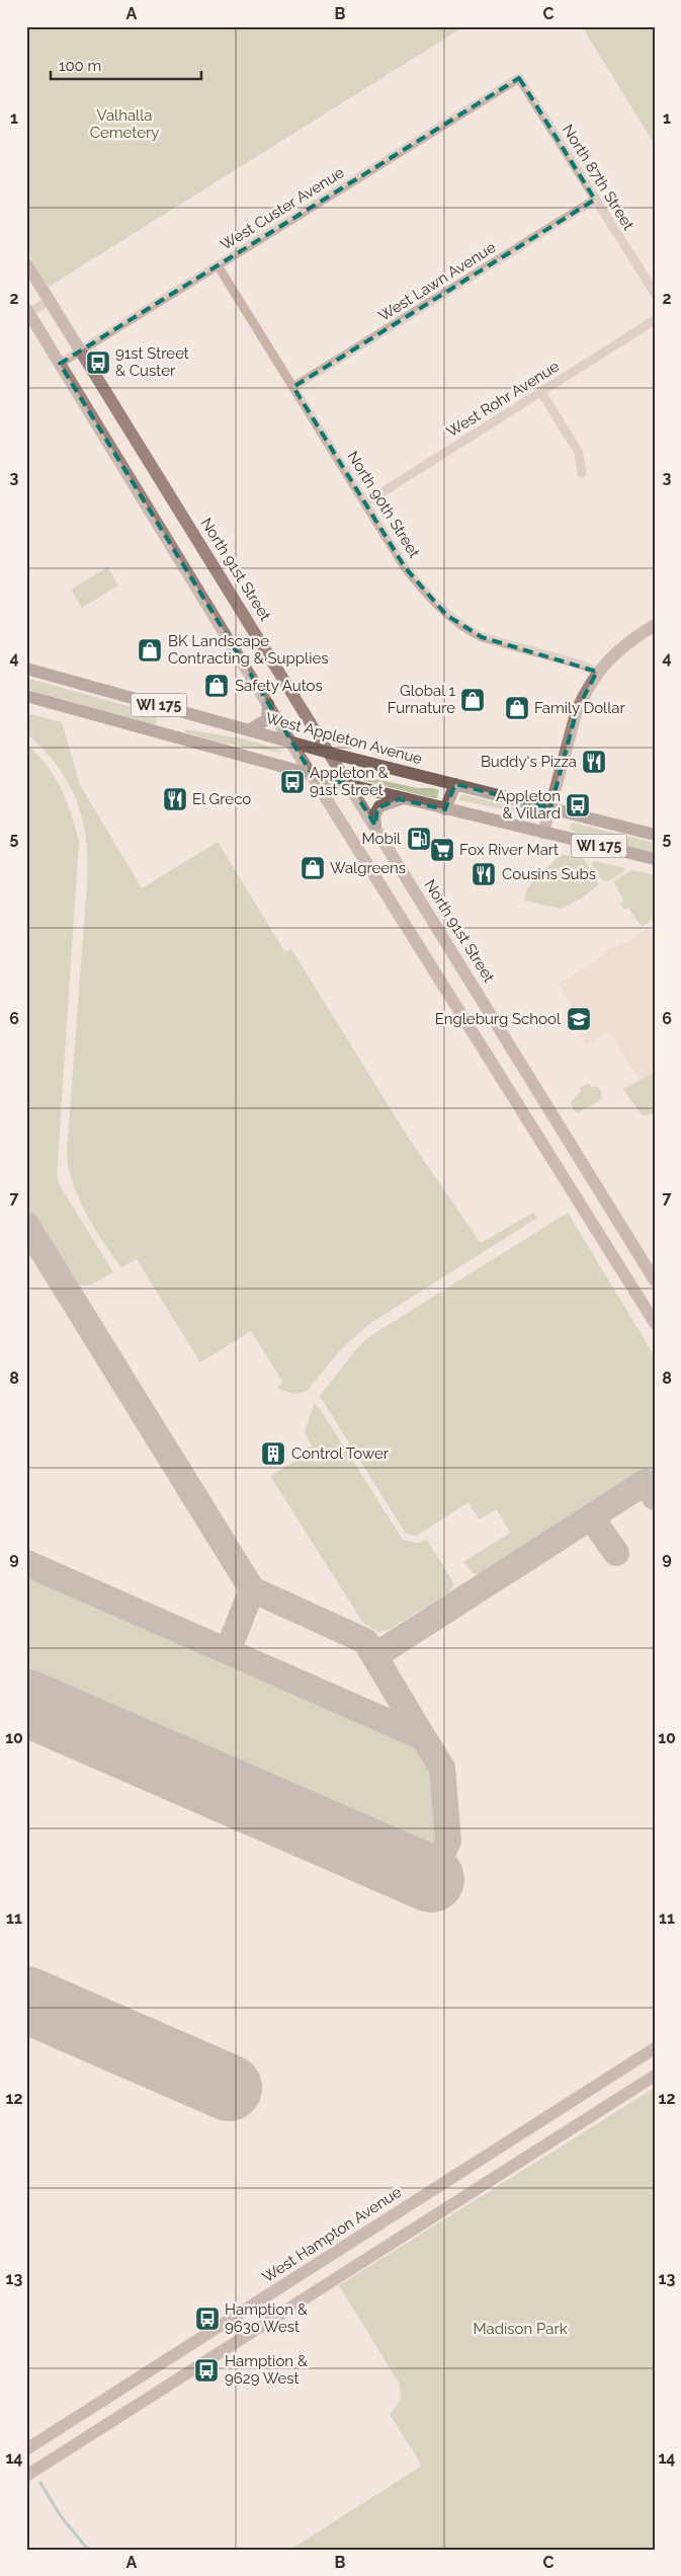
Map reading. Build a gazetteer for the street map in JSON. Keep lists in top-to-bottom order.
{
  "streets": {
    "main road": [
      "North 91st Street",
      "WI 175",
      "West Appleton Avenue",
      "West Hampton Avenue"
    ],
    "street": [
      "North 87th Street",
      "West Custer Avenue",
      "West Lawn Avenue",
      "West Rohr Avenue",
      "North 90th Street"
    ]
  },
  "crossings": [
    ["North 87th Street", "West Custer Avenue"],
    ["North 87th Street", "West Lawn Avenue"],
    ["West Custer Avenue", "North 90th Street"],
    ["West Custer Avenue", "North 91st Street"],
    ["West Lawn Avenue", "North 90th Street"],
    ["West Rohr Avenue", "North 90th Street"],
    ["North 91st Street", "WI 175"],
    ["North 91st Street", "West Appleton Avenue"]
  ],
  "parks": ["Valhalla Cemetery", "Madison Park"],
  "places": {
    "bus stop": [
      "91st Street & Custer",
      "Appleton & 91st Street",
      "Appleton & Villard",
      "Hamption & 9630 West",
      "Hamption & 9629 West"
    ],
    "shop": [
      "BK Landscape Contracting & Supplies",
      "Safety Autos",
      "Global 1 Furnature",
      "Family Dollar",
      "Walgreens"
    ],
    "restaurant": ["Buddy's Pizza", "El Greco", "Cousins Subs"],
    "fuel station": ["Mobil"],
    "supermarket": ["Fox River Mart"],
    "school or university": ["Engleburg School"],
    "building": ["Control Tower"]
  },
  "scale_bar": "100 m",
  "grid": {
    "columns": ["A", "B", "C"],
    "rows": [
      "1",
      "2",
      "3",
      "4",
      "5",
      "6",
      "7",
      "8",
      "9",
      "10",
      "11",
      "12",
      "13",
      "14"
    ]
  }
}
